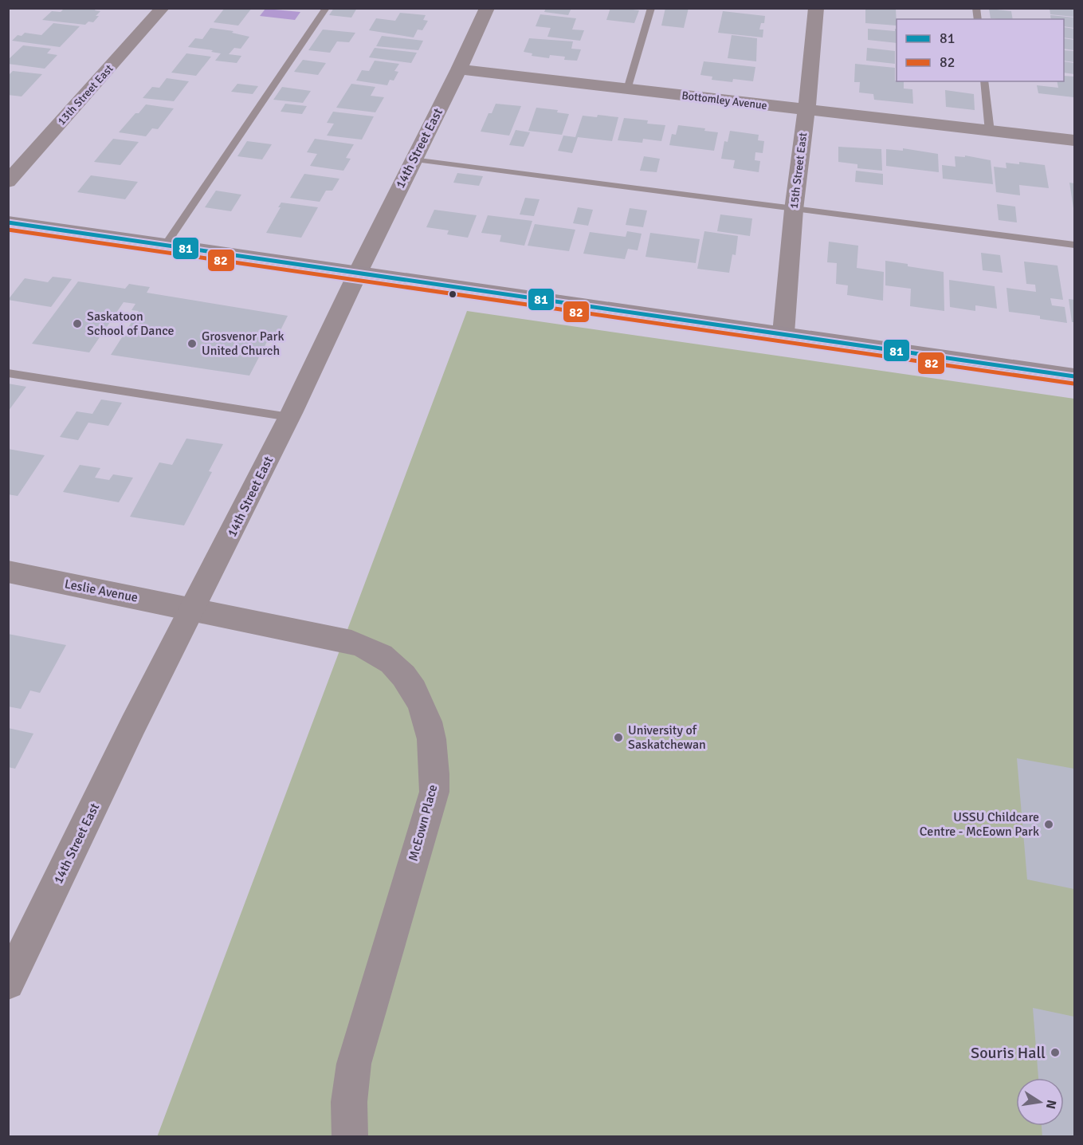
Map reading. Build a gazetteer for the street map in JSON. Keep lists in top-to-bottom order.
{
  "streets": {
    "street": [
      "13th Street East",
      "Bottomley Avenue",
      "14th Street East",
      "15th Street East",
      "Leslie Avenue",
      "McEown Place"
    ]
  },
  "crossings": [
    ["Bottomley Avenue", "14th Street East"],
    ["Bottomley Avenue", "15th Street East"],
    ["14th Street East", "Leslie Avenue"],
    ["14th Street East", "McEown Place"],
    ["Leslie Avenue", "McEown Place"]
  ],
  "places": [
    "Saskatoon School of Dance",
    "Grosvenor Park United Church",
    "University of Saskatchewan",
    "USSU Childcare Centre - McEown Park",
    "Souris Hall"
  ],
  "lines": ["transit line 81", "transit line 82"],
  "legend": ["81", "82"],
  "north": "right"
}
